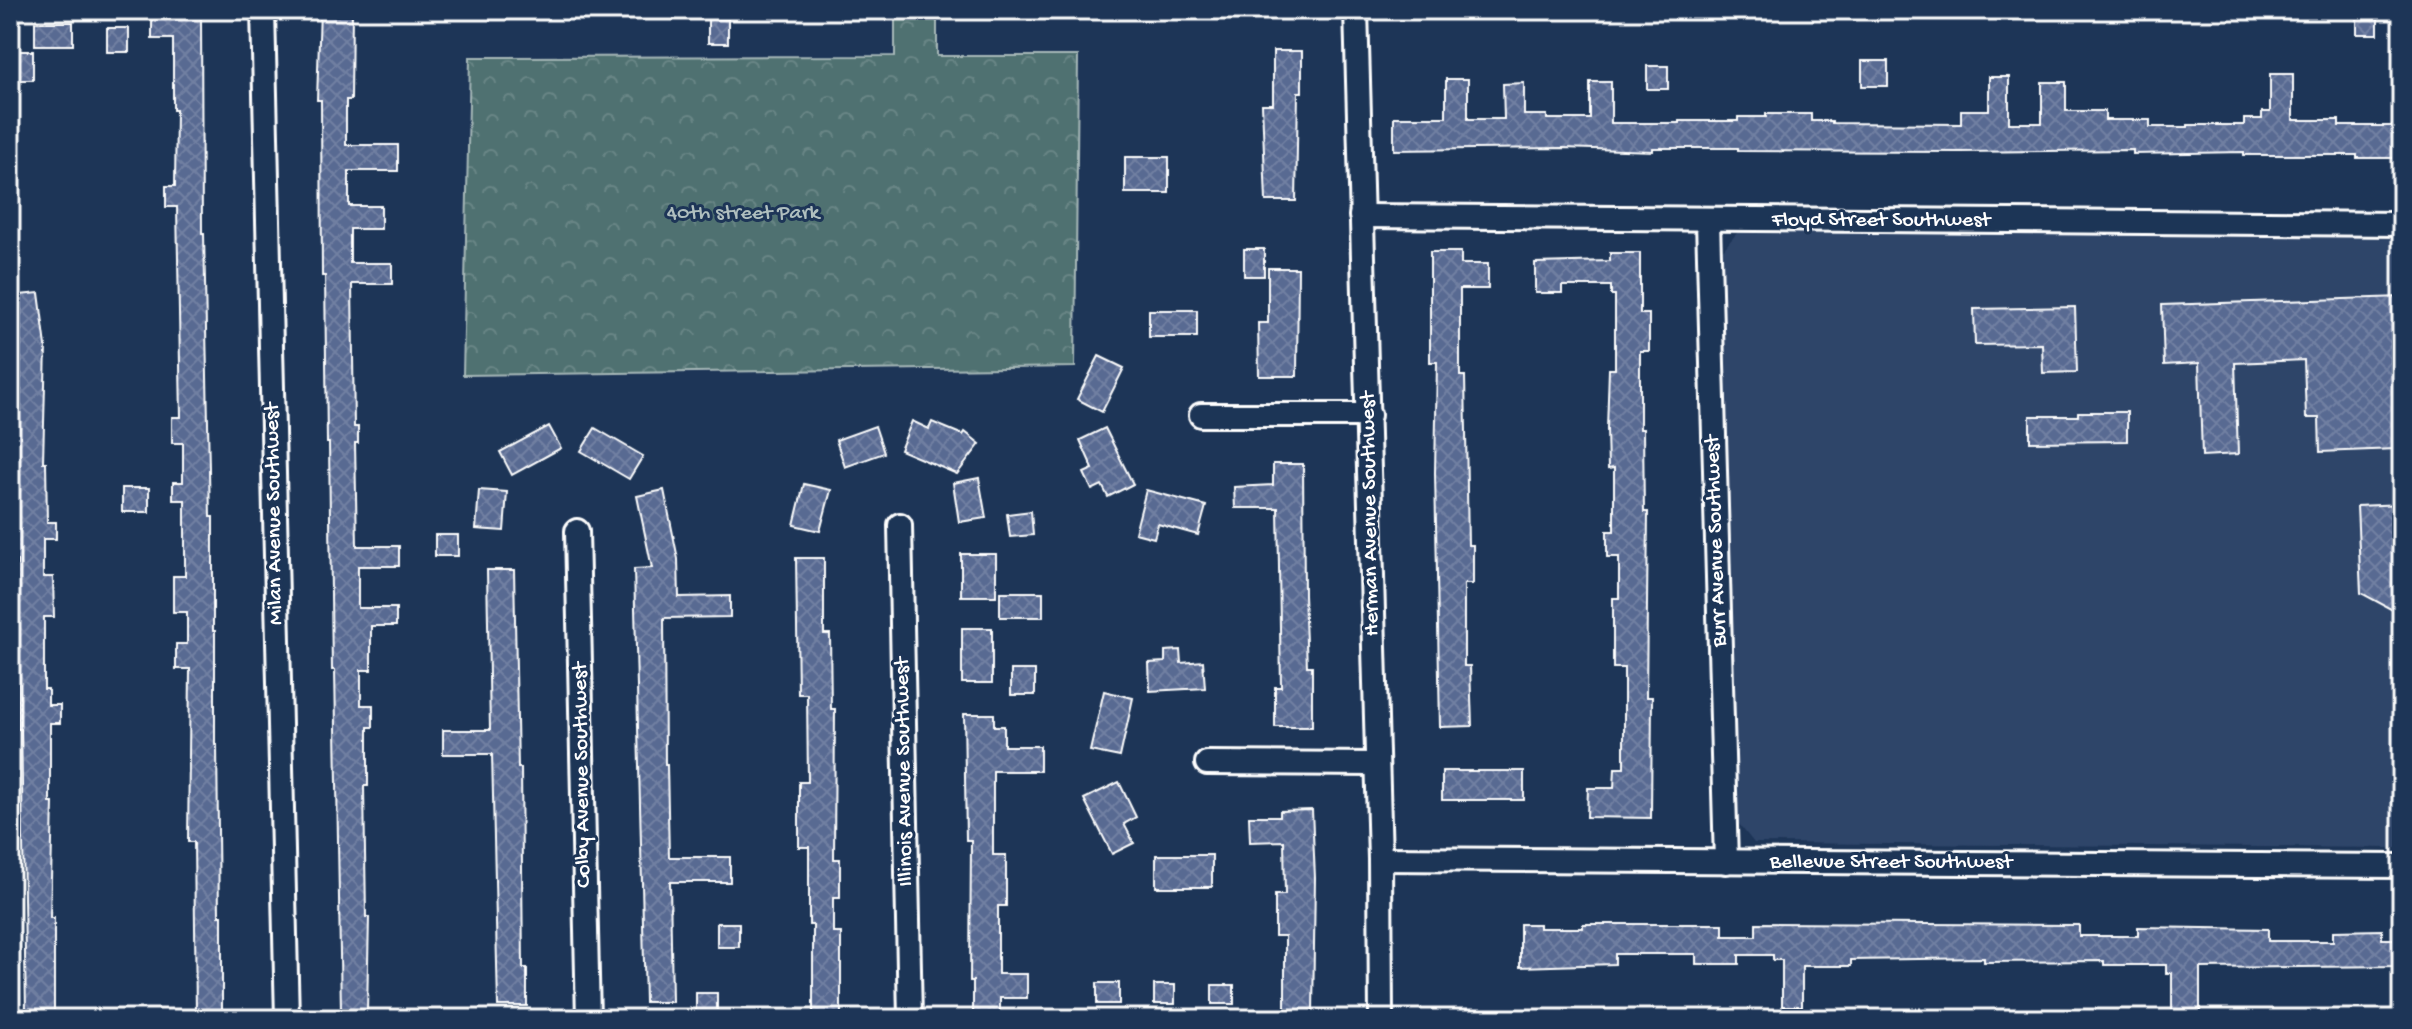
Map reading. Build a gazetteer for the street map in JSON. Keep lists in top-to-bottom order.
{
  "streets": {
    "street": [
      "Floyd Street Southwest",
      "Milan Avenue Southwest",
      "Herman Avenue Southwest",
      "Burr Avenue Southwest",
      "Illinois Avenue Southwest",
      "Colby Avenue Southwest",
      "Bellevue Street Southwest"
    ]
  },
  "crossings": [
    ["Floyd Street Southwest", "Herman Avenue Southwest"],
    ["Floyd Street Southwest", "Burr Avenue Southwest"],
    ["Herman Avenue Southwest", "Bellevue Street Southwest"],
    ["Burr Avenue Southwest", "Bellevue Street Southwest"]
  ],
  "parks": ["40th street Park"]
}
